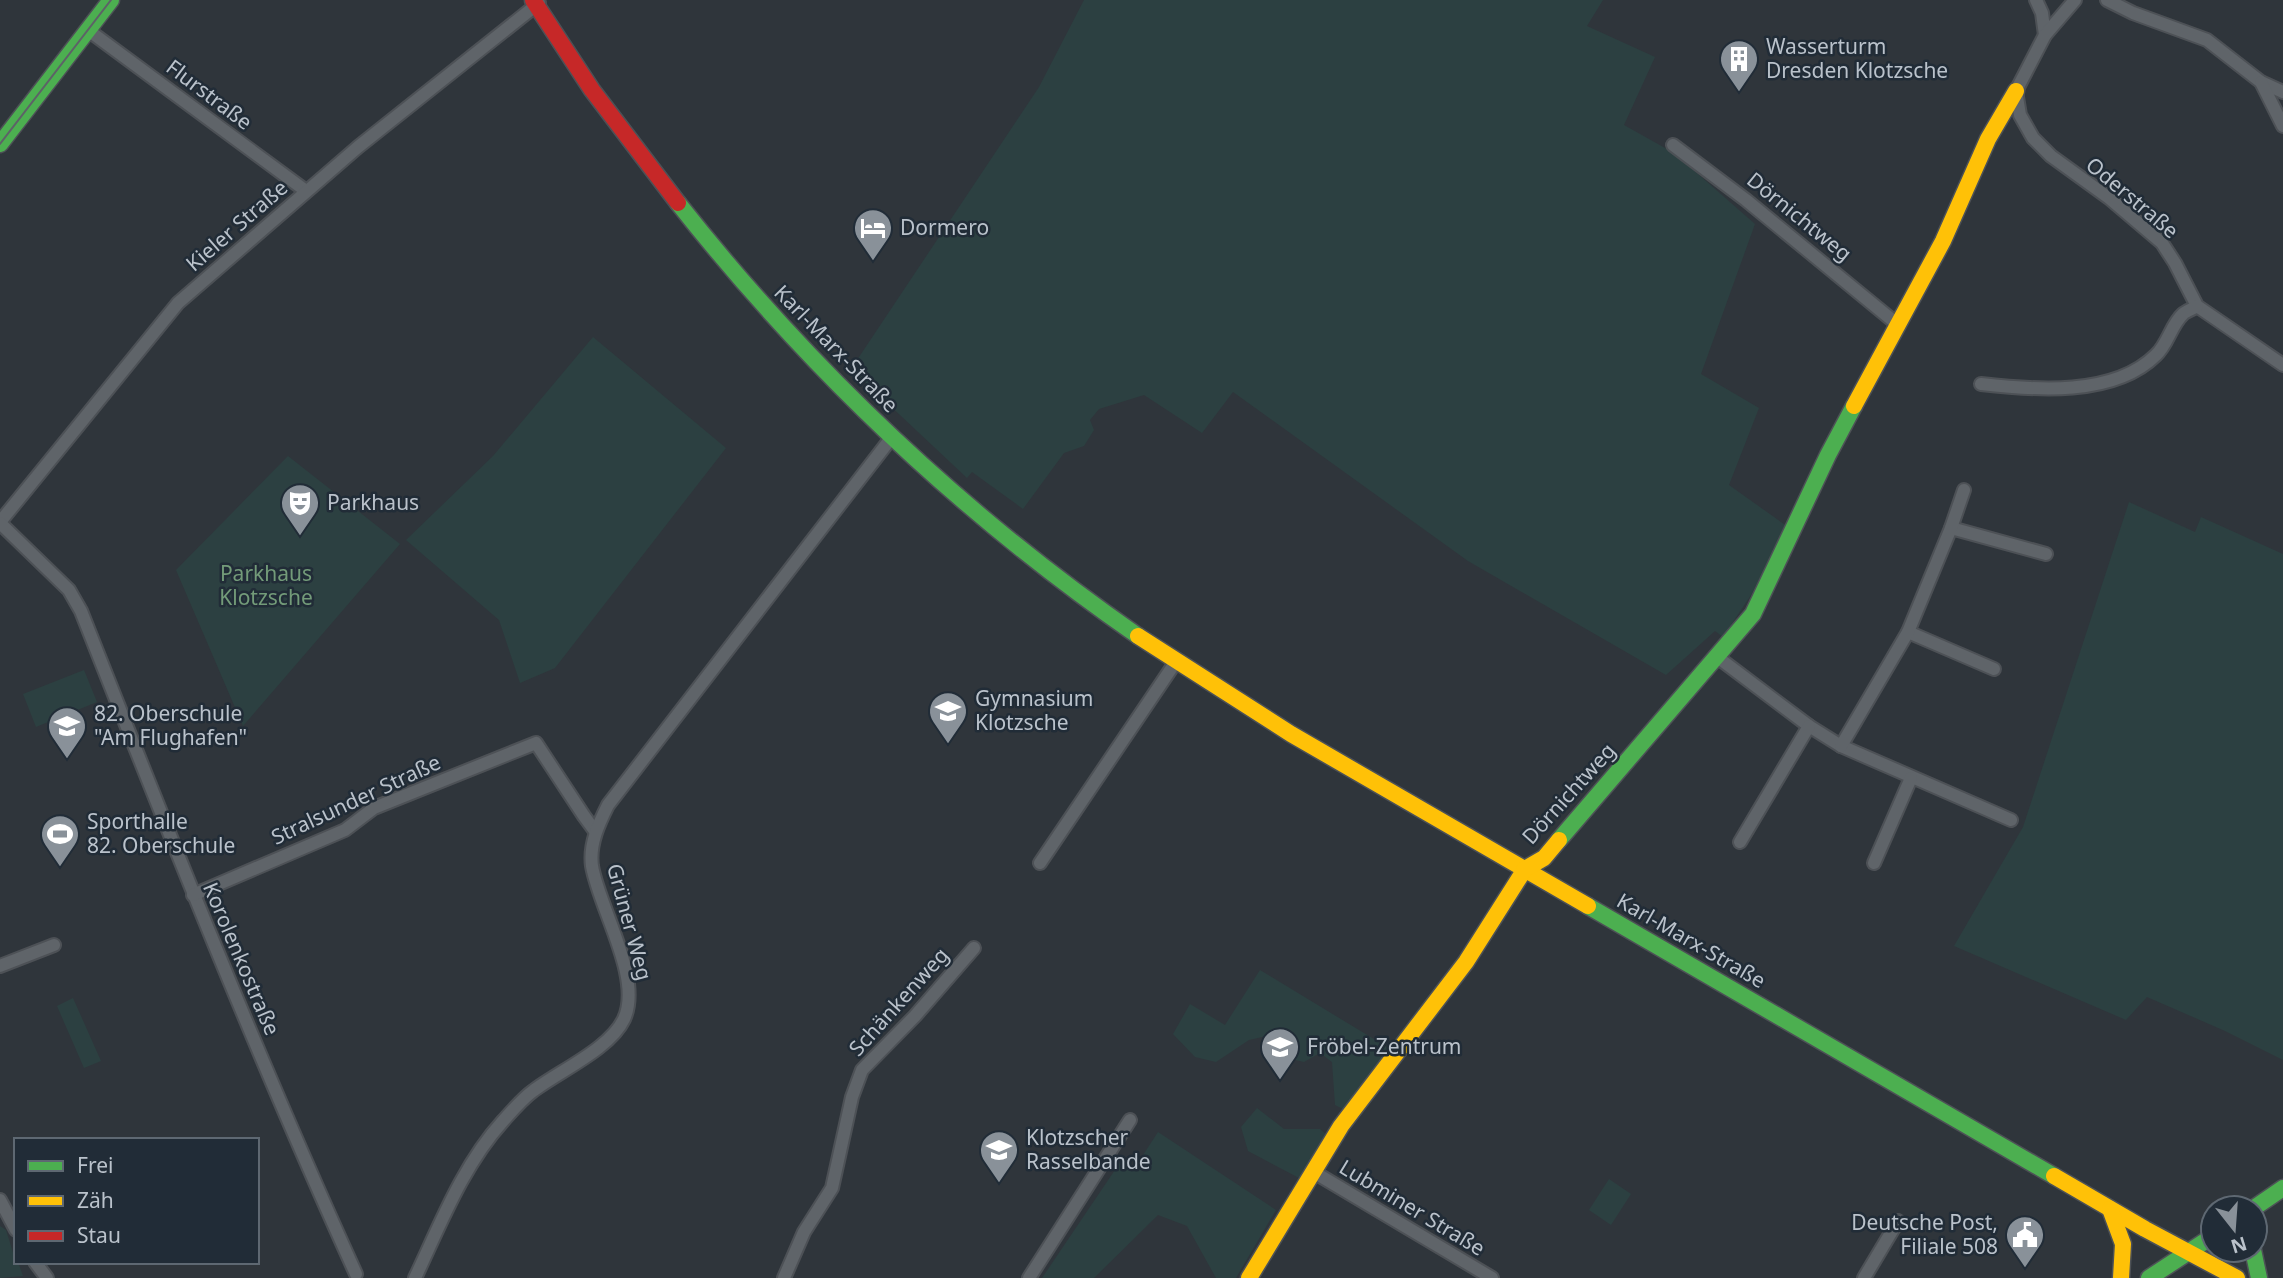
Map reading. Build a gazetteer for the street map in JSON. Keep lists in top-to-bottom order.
{
  "streets": {
    "main road": ["Dörnichtweg", "Karl-Marx-Straße"],
    "street": [
      "Flurstraße",
      "Oderstraße",
      "Kieler Straße",
      "Stralsunder Straße",
      "Grüner Weg",
      "Korolenkostraße",
      "Schänkenweg",
      "Lubminer Straße"
    ]
  },
  "crossings": [
    ["Flurstraße", "Kieler Straße"],
    ["Oderstraße", "Dörnichtweg"],
    ["Dörnichtweg", "Karl-Marx-Straße"],
    ["Dörnichtweg", "Lubminer Straße"],
    ["Kieler Straße", "Karl-Marx-Straße"],
    ["Kieler Straße", "Korolenkostraße"],
    ["Karl-Marx-Straße", "Grüner Weg"],
    ["Stralsunder Straße", "Grüner Weg"],
    ["Stralsunder Straße", "Korolenkostraße"]
  ],
  "parks": ["Parkhaus Klotzsche"],
  "places": {
    "building": ["Wasserturm Dresden Klotzsche"],
    "hotel": ["Dormero"],
    "theatre": ["Parkhaus"],
    "school or university": [
      "Gymnasium Klotzsche",
      "82. Oberschule \"Am Flughafen\"",
      "Fröbel-Zentrum",
      "Klotzscher Rasselbande"
    ],
    "sports": ["Sporthalle 82. Oberschule"],
    "public building": ["Deutsche Post, Filiale 508"]
  },
  "legend": ["Frei", "Zäh", "Stau"],
  "north": "bottom"
}
